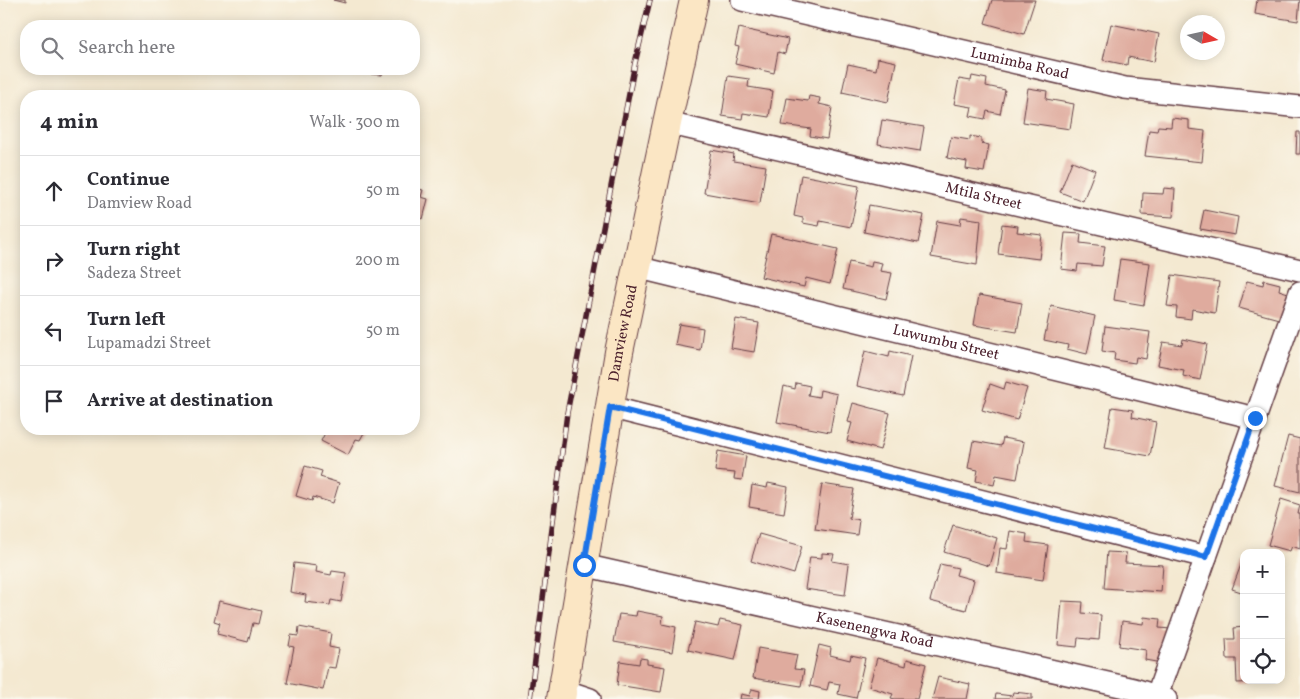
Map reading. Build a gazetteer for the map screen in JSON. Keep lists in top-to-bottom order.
{
  "streets": {
    "street": [
      "Lumimba Road",
      "Mtila Street",
      "Damview Road",
      "Luwumbu Street",
      "Kasenengwa Road"
    ]
  },
  "crossings": [
    ["Mtila Street", "Damview Road"],
    ["Damview Road", "Luwumbu Street"],
    ["Damview Road", "Kasenengwa Road"]
  ],
  "north": "right",
  "page": {
    "search": "Search here",
    "heading": ["4 min", "Walk · 300 m"],
    "list": [
      ["Continue", "Damview Road", "50 m"],
      ["Turn right", "Sadeza Street", "200 m"],
      ["Turn left", "Lupamadzi Street", "50 m"],
      "Arrive at destination"
    ],
    "map_buttons": ["+", "−"]
  }
}
